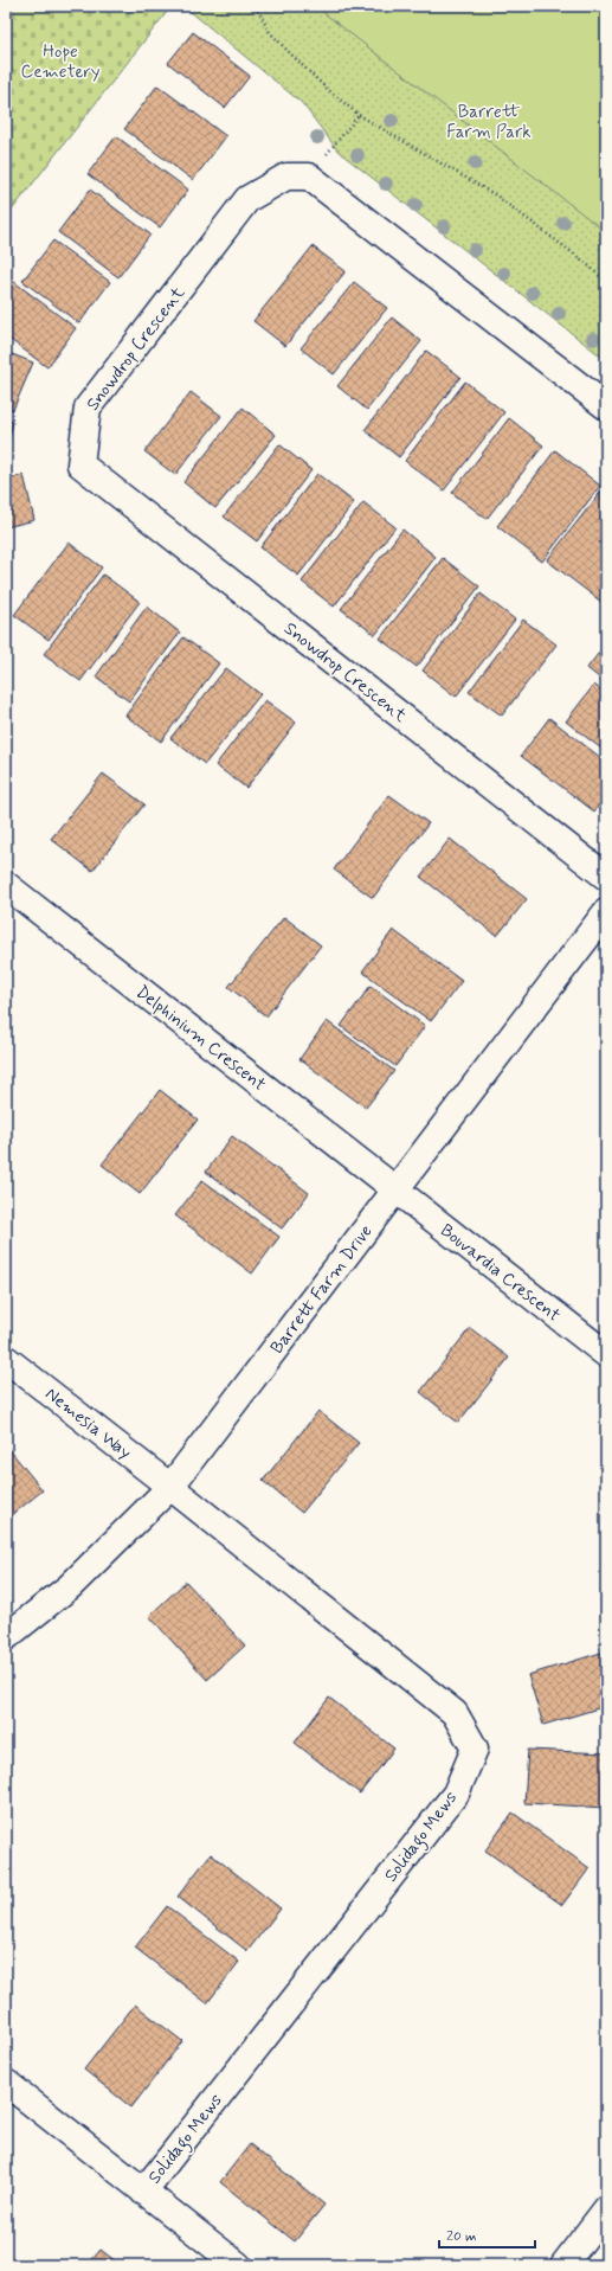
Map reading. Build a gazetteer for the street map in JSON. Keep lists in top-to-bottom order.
{
  "streets": {
    "street": [
      "Snowdrop Crescent",
      "Delphinium Crescent",
      "Bouvardia Crescent",
      "Barrett Farm Drive",
      "Nemesia Way",
      "Solidago Mews"
    ]
  },
  "crossings": [
    ["Delphinium Crescent", "Bouvardia Crescent"],
    ["Delphinium Crescent", "Barrett Farm Drive"],
    ["Bouvardia Crescent", "Barrett Farm Drive"],
    ["Barrett Farm Drive", "Nemesia Way"],
    ["Barrett Farm Drive", "Solidago Mews"],
    ["Nemesia Way", "Solidago Mews"]
  ],
  "parks": ["Hope Cemetery", "Barrett Farm Park"],
  "scale_bar": "20 m"
}
